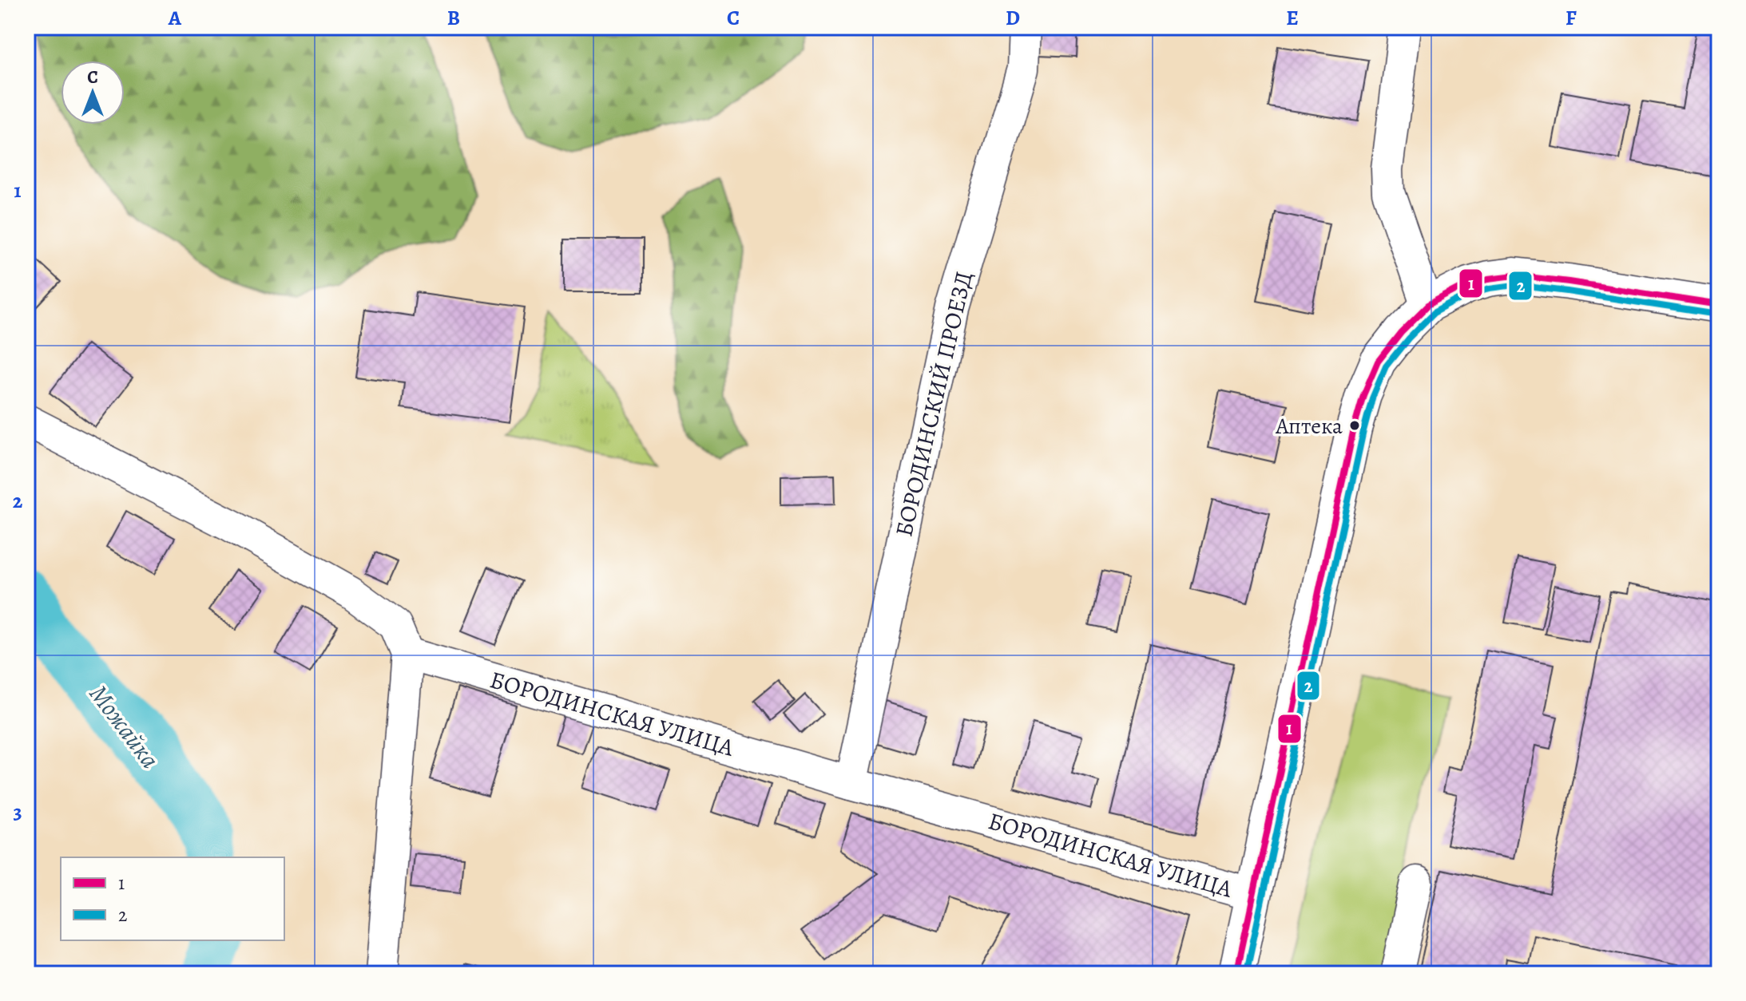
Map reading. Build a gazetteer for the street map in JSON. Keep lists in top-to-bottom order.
{
  "streets": {
    "street": ["БОРОДИНСКИЙ ПРОЕЗД", "БОРОДИНСКАЯ УЛИЦА"]
  },
  "crossings": [
    ["БОРОДИНСКИЙ ПРОЕЗД", "БОРОДИНСКАЯ УЛИЦА"]
  ],
  "water": ["Можайка"],
  "places": ["Аптека"],
  "lines": ["transit line 1", "transit line 2"],
  "legend": ["1", "2"],
  "north": "top",
  "grid": {
    "columns": [
      "A",
      "B",
      "C",
      "D",
      "E",
      "F"
    ],
    "rows": ["1", "2", "3"]
  }
}
